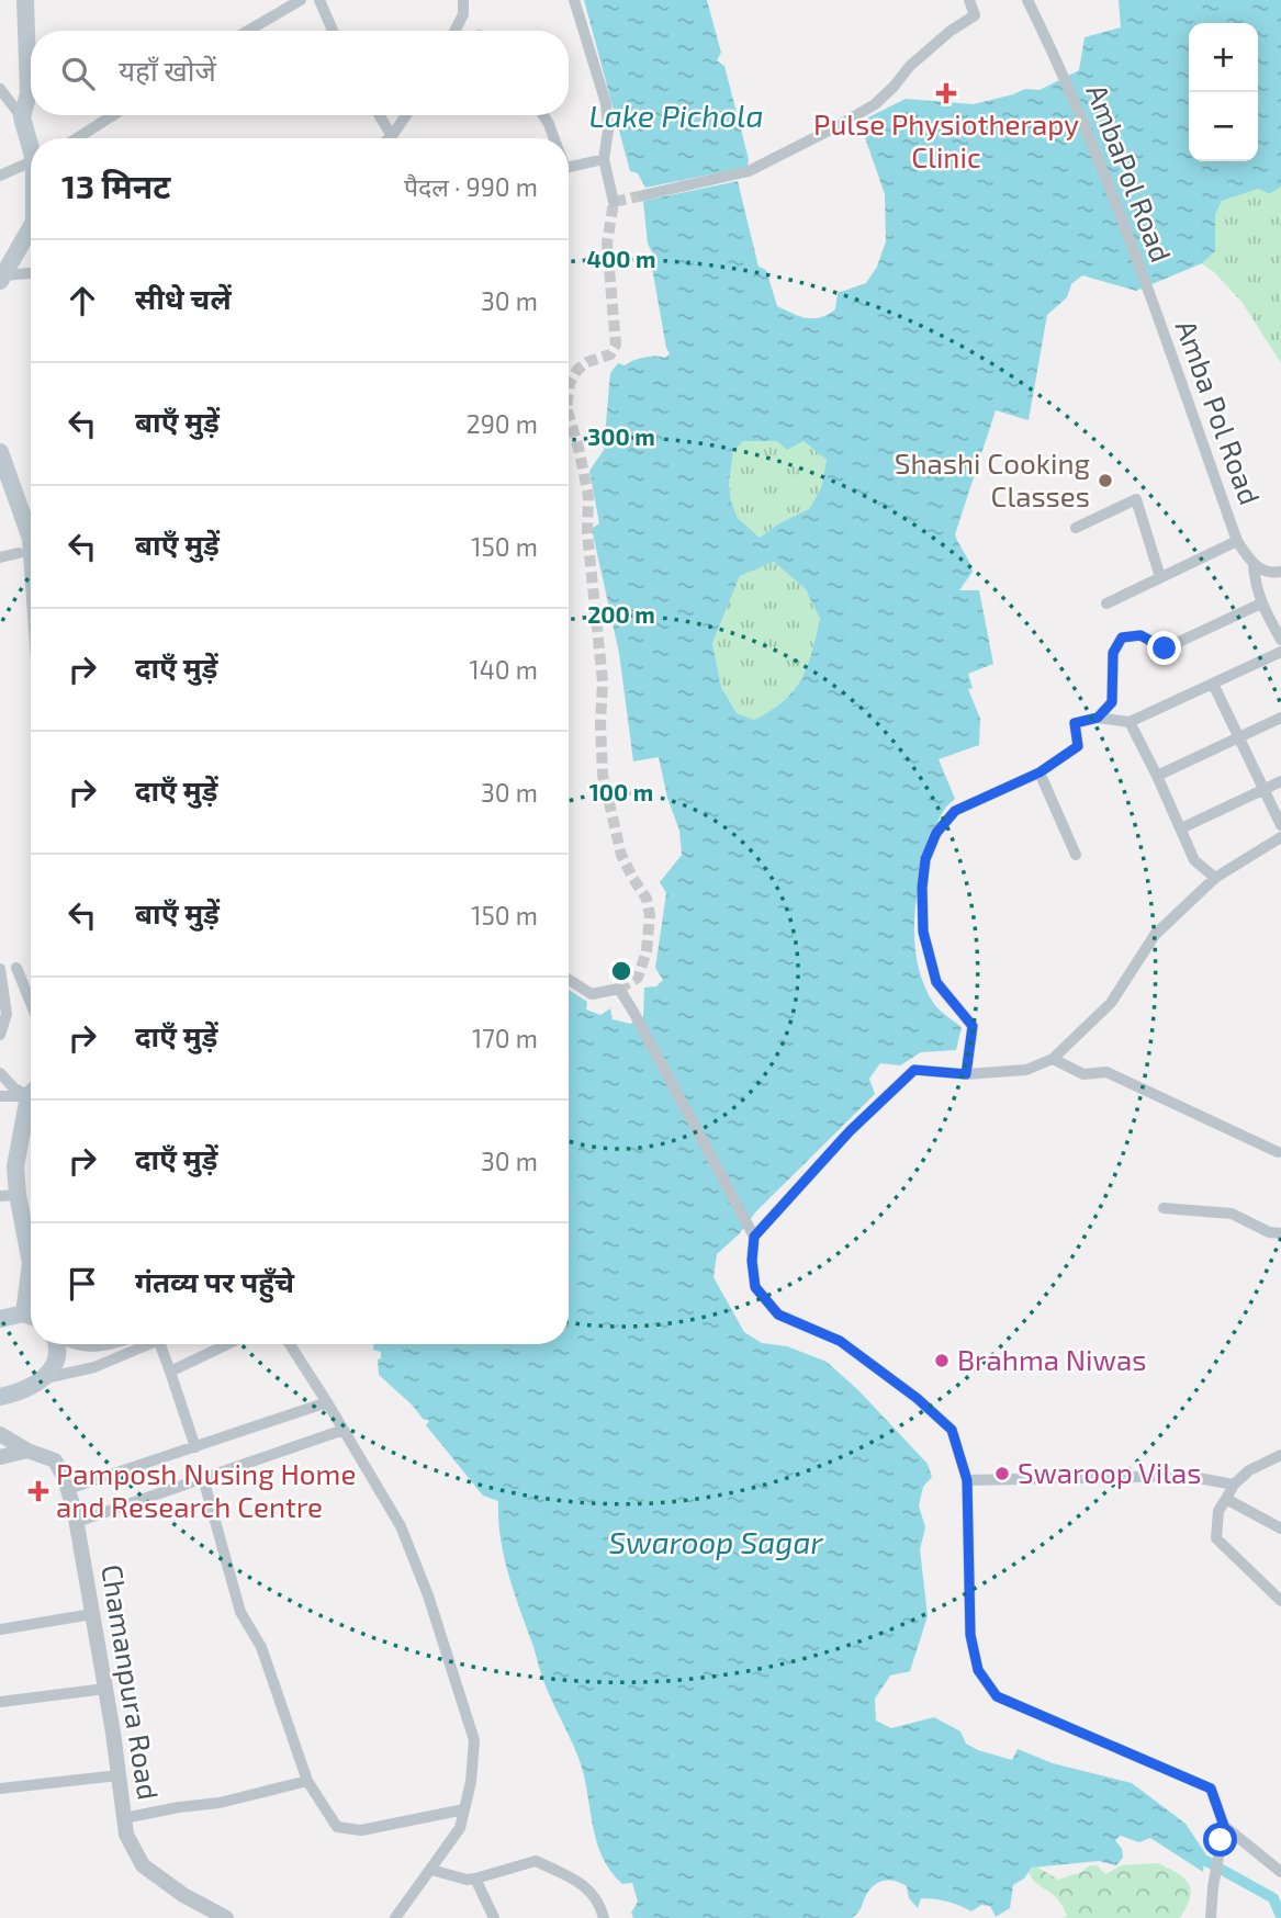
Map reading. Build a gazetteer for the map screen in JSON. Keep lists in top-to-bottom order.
{
  "streets": {
    "street": ["AmbaPol Road", "Amba Pol Road", "Chamanpura Road"]
  },
  "crossings": [
    ["AmbaPol Road", "Amba Pol Road"]
  ],
  "water": ["Lake Pichola", "Swaroop Sagar"],
  "places": {
    "health": ["Pulse Physiotherapy Clinic", "Pamposh Nusing Home and Research Centre"],
    "other": ["Shashi Cooking Classes", "Brahma Niwas", "Swaroop Vilas"]
  },
  "page": {
    "map_buttons": ["+", "−"],
    "search": "यहाँ खोजें",
    "heading": ["13 मिनट", "पैदल · 990 m"],
    "list": [
      ["सीधे चलें", "30 m"],
      ["बाएँ मुड़ें", "290 m"],
      ["बाएँ मुड़ें", "150 m"],
      ["दाएँ मुड़ें", "140 m"],
      ["दाएँ मुड़ें", "30 m"],
      ["बाएँ मुड़ें", "150 m"],
      ["दाएँ मुड़ें", "170 m"],
      ["दाएँ मुड़ें", "30 m"],
      "गंतव्य पर पहुँचे"
    ]
  },
  "rings": [
    "400 m",
    "300 m",
    "200 m",
    "100 m"
  ]
}
